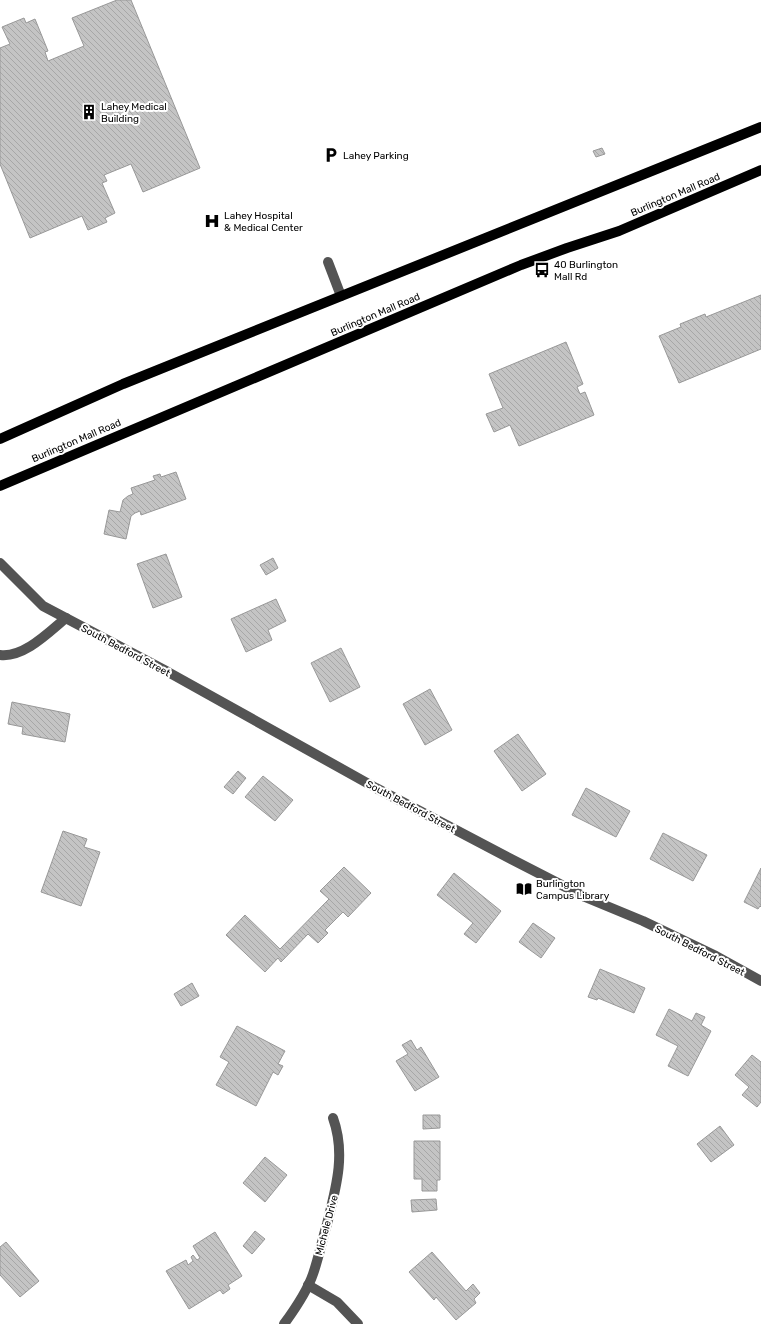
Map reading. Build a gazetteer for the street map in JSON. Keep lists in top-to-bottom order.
{
  "streets": {
    "main road": ["Burlington Mall Road"],
    "street": ["South Bedford Street", "Michele Drive"]
  },
  "places": {
    "building": ["Lahey Medical Building"],
    "parking": ["Lahey Parking"],
    "hospital": ["Lahey Hospital & Medical Center"],
    "bus stop": ["40 Burlington Mall Rd"],
    "library": ["Burlington Campus Library"]
  }
}
